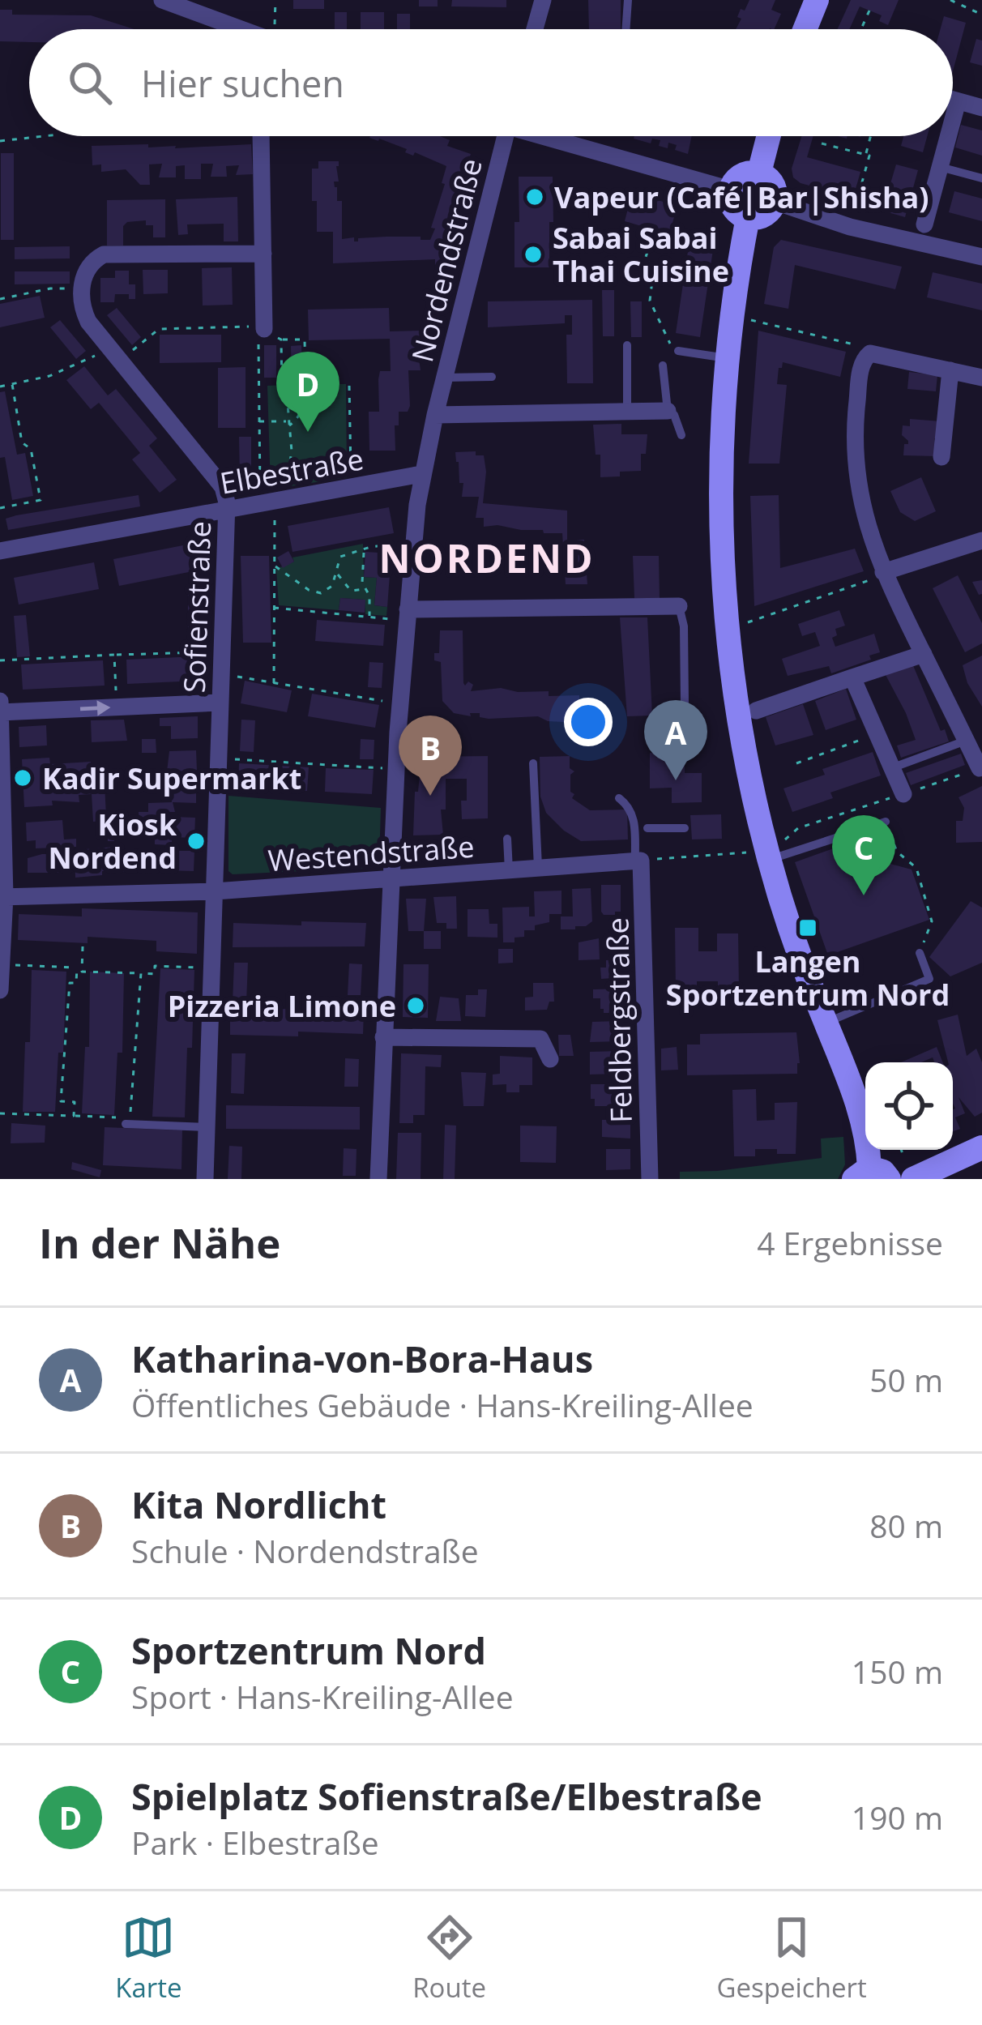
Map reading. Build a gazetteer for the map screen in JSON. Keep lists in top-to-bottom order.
{
  "streets": {
    "street": [
      "Nordendstraße",
      "Elbestraße",
      "Sofienstraße",
      "Westendstraße",
      "Feldbergstraße"
    ]
  },
  "crossings": [
    ["Nordendstraße", "Elbestraße"],
    ["Nordendstraße", "Westendstraße"],
    ["Elbestraße", "Sofienstraße"],
    ["Sofienstraße", "Westendstraße"],
    ["Westendstraße", "Feldbergstraße"]
  ],
  "districts": ["NORDEND"],
  "places": {
    "other": [
      "Vapeur (Café|Bar|Shisha)",
      "Sabai Sabai Thai Cuisine",
      "Kadir Supermarkt",
      "Kiosk Nordend",
      "Pizzeria Limone"
    ],
    "transit": ["Langen Sportzentrum Nord"]
  },
  "page": {
    "search": "Hier suchen",
    "pins": [
      "D",
      "A",
      "B",
      "C"
    ],
    "heading": ["In der Nähe", "4 Ergebnisse"],
    "list": [
      {
        "mark": "A",
        "name": "Katharina-von-Bora-Haus",
        "note": "Öffentliches Gebäude · Hans-Kreiling-Allee",
        "value": "50 m"
      },
      {
        "mark": "B",
        "name": "Kita Nordlicht",
        "note": "Schule · Nordendstraße",
        "value": "80 m"
      },
      {
        "mark": "C",
        "name": "Sportzentrum Nord",
        "note": "Sport · Hans-Kreiling-Allee",
        "value": "150 m"
      },
      {
        "mark": "D",
        "name": "Spielplatz Sofienstraße/Elbestraße",
        "note": "Park · Elbestraße",
        "value": "190 m"
      }
    ],
    "nav": ["Karte", "Route", "Gespeichert"]
  }
}
